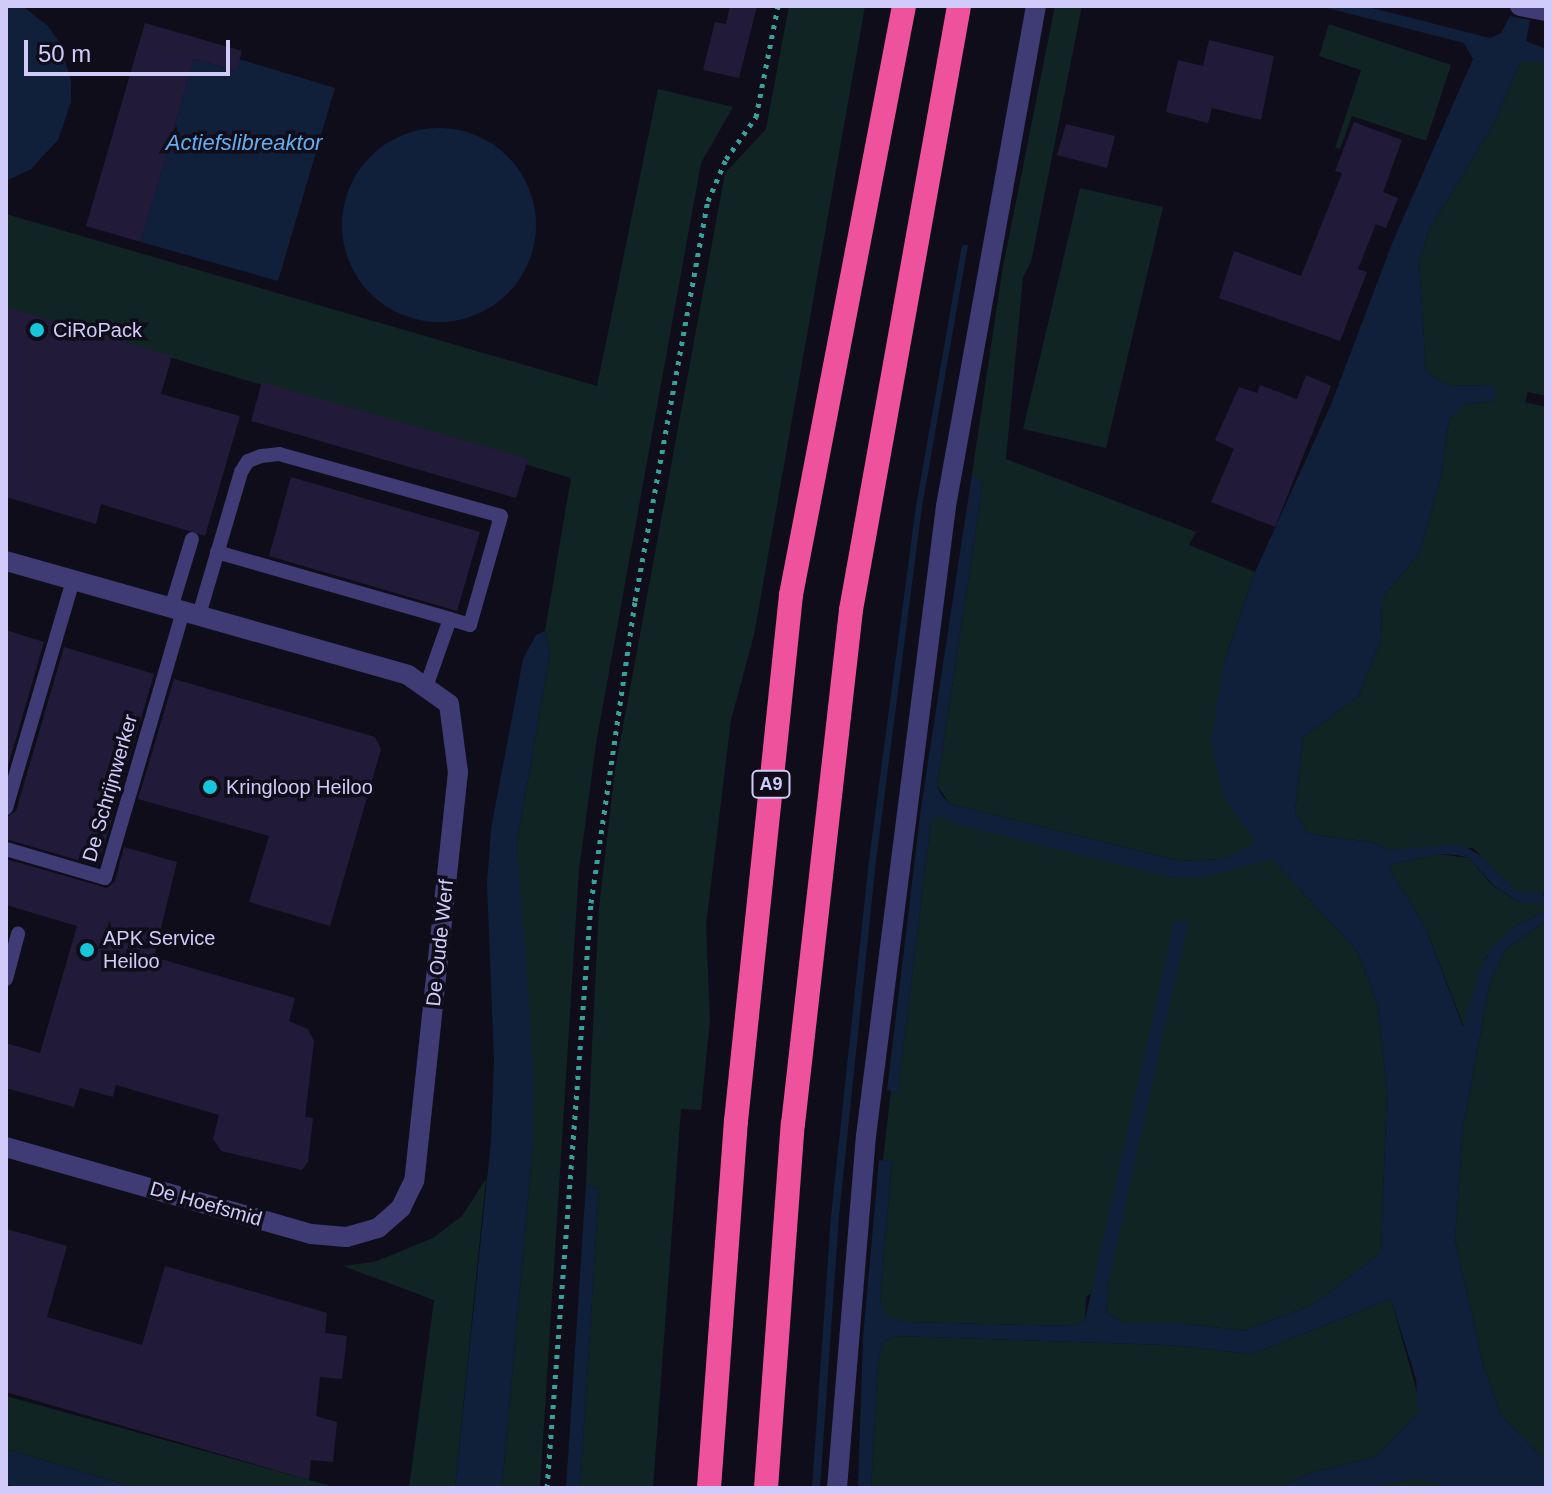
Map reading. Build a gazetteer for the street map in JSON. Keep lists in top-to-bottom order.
{
  "streets": {
    "highway": ["A9"],
    "street": ["De Oude Werf", "De Hoefsmid"],
    "lane": ["De Schrijnwerker"]
  },
  "crossings": [
    ["De Oude Werf", "De Hoefsmid"]
  ],
  "water": ["Actiefslibreaktor"],
  "places": ["CiRoPack", "Kringloop Heiloo", "APK Service Heiloo"],
  "scale_bar": "50 m"
}
